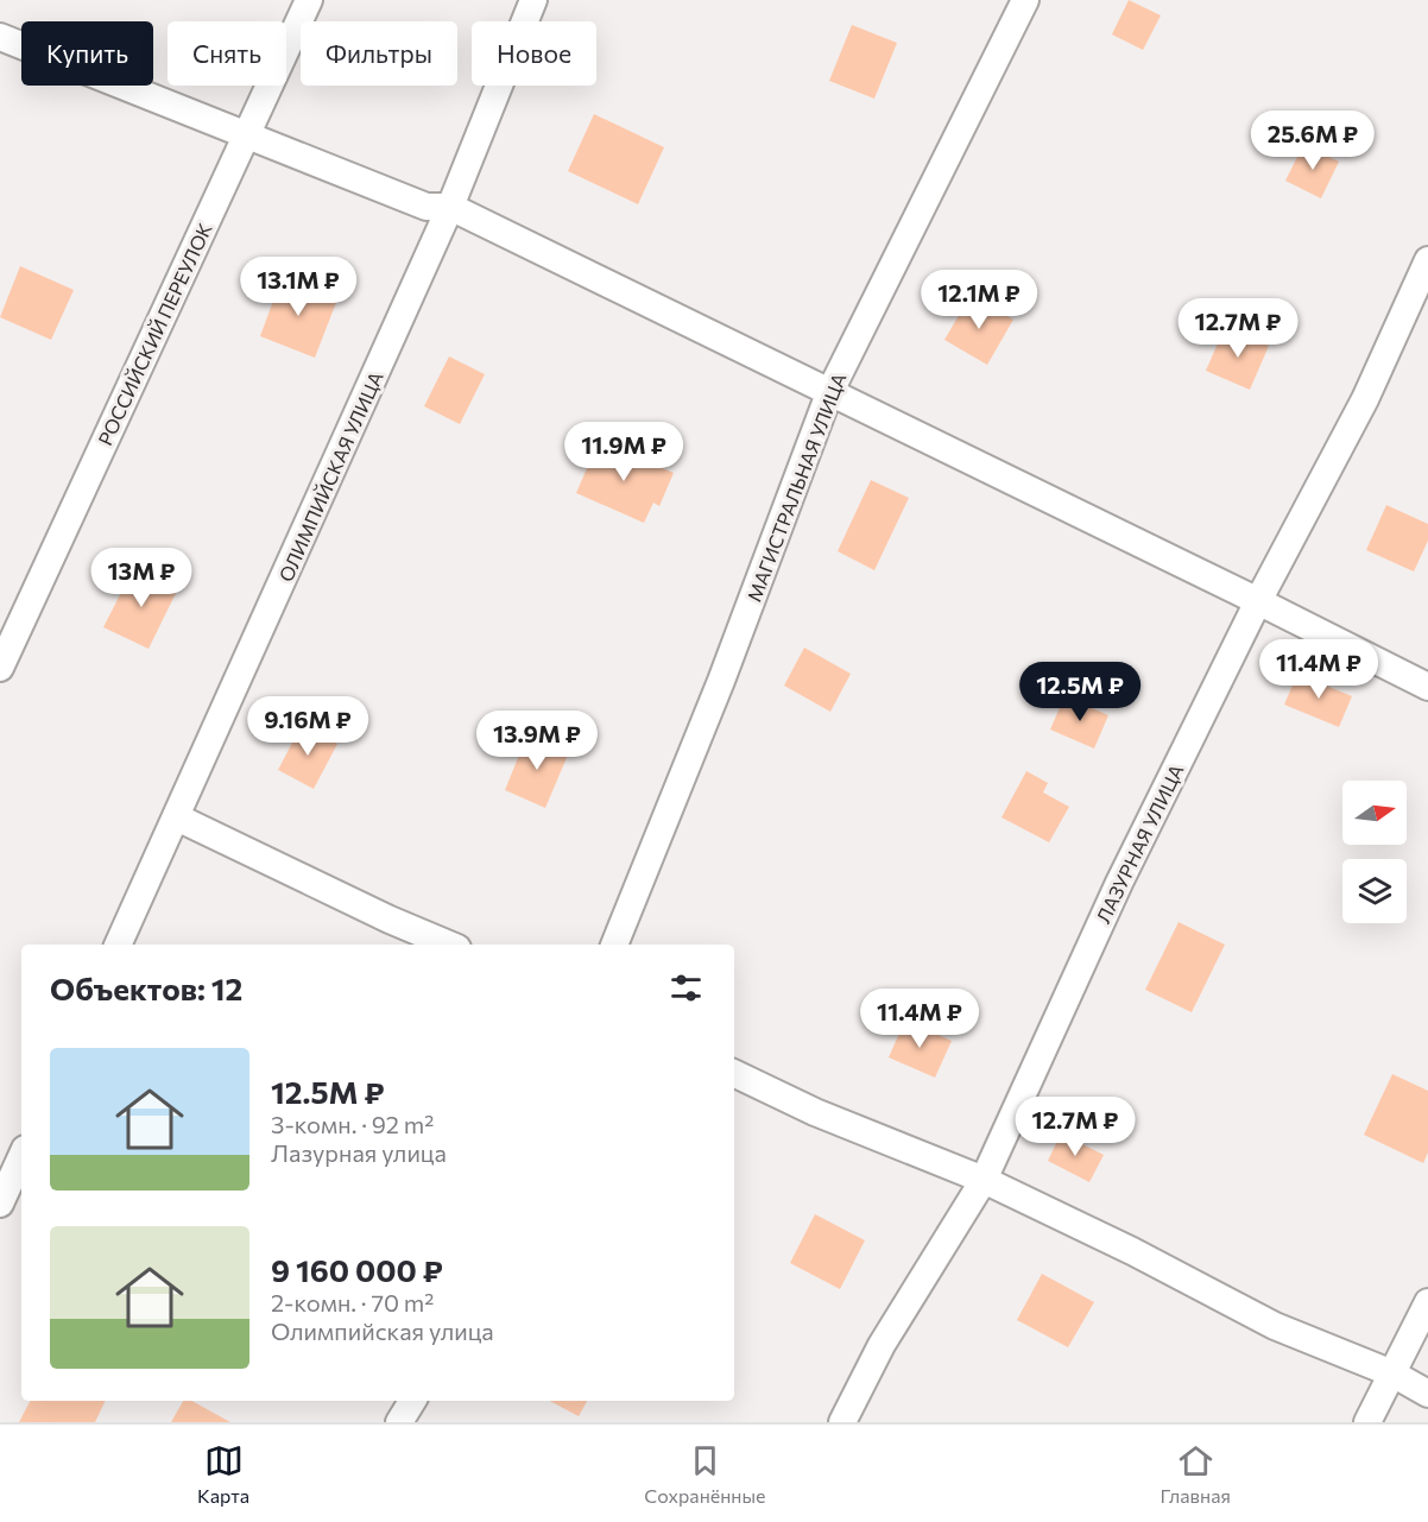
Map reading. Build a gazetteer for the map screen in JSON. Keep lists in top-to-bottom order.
{
  "streets": {
    "street": [
      "РОССИЙСКИЙ ПЕРЕУЛОК",
      "ОЛИМПИЙСКАЯ УЛИЦА",
      "МАГИСТРАЛЬНАЯ УЛИЦА",
      "ЛАЗУРНАЯ УЛИЦА"
    ]
  },
  "north": "right",
  "page": {
    "chip": [
      "Купить",
      "Снять",
      "Фильтры",
      "Новое"
    ],
    "price": [
      "25.6M ₽",
      "13.1M ₽",
      "12.1M ₽",
      "12.7M ₽",
      "11.9M ₽",
      "13M ₽",
      "11.4M ₽",
      "12.5M ₽",
      "9.16M ₽",
      "13.9M ₽",
      "11.4M ₽",
      "12.7M ₽"
    ],
    "heading": "Объектов: 12",
    "list": [
      {
        "name": "12.5M ₽",
        "note": "3-комн. · 92 m² · Лазурная улица"
      },
      {
        "name": "9 160 000 ₽",
        "note": "2-комн. · 70 m² · Олимпийская улица"
      }
    ],
    "tabs": ["Карта", "Сохранённые", "Главная"]
  }
}
